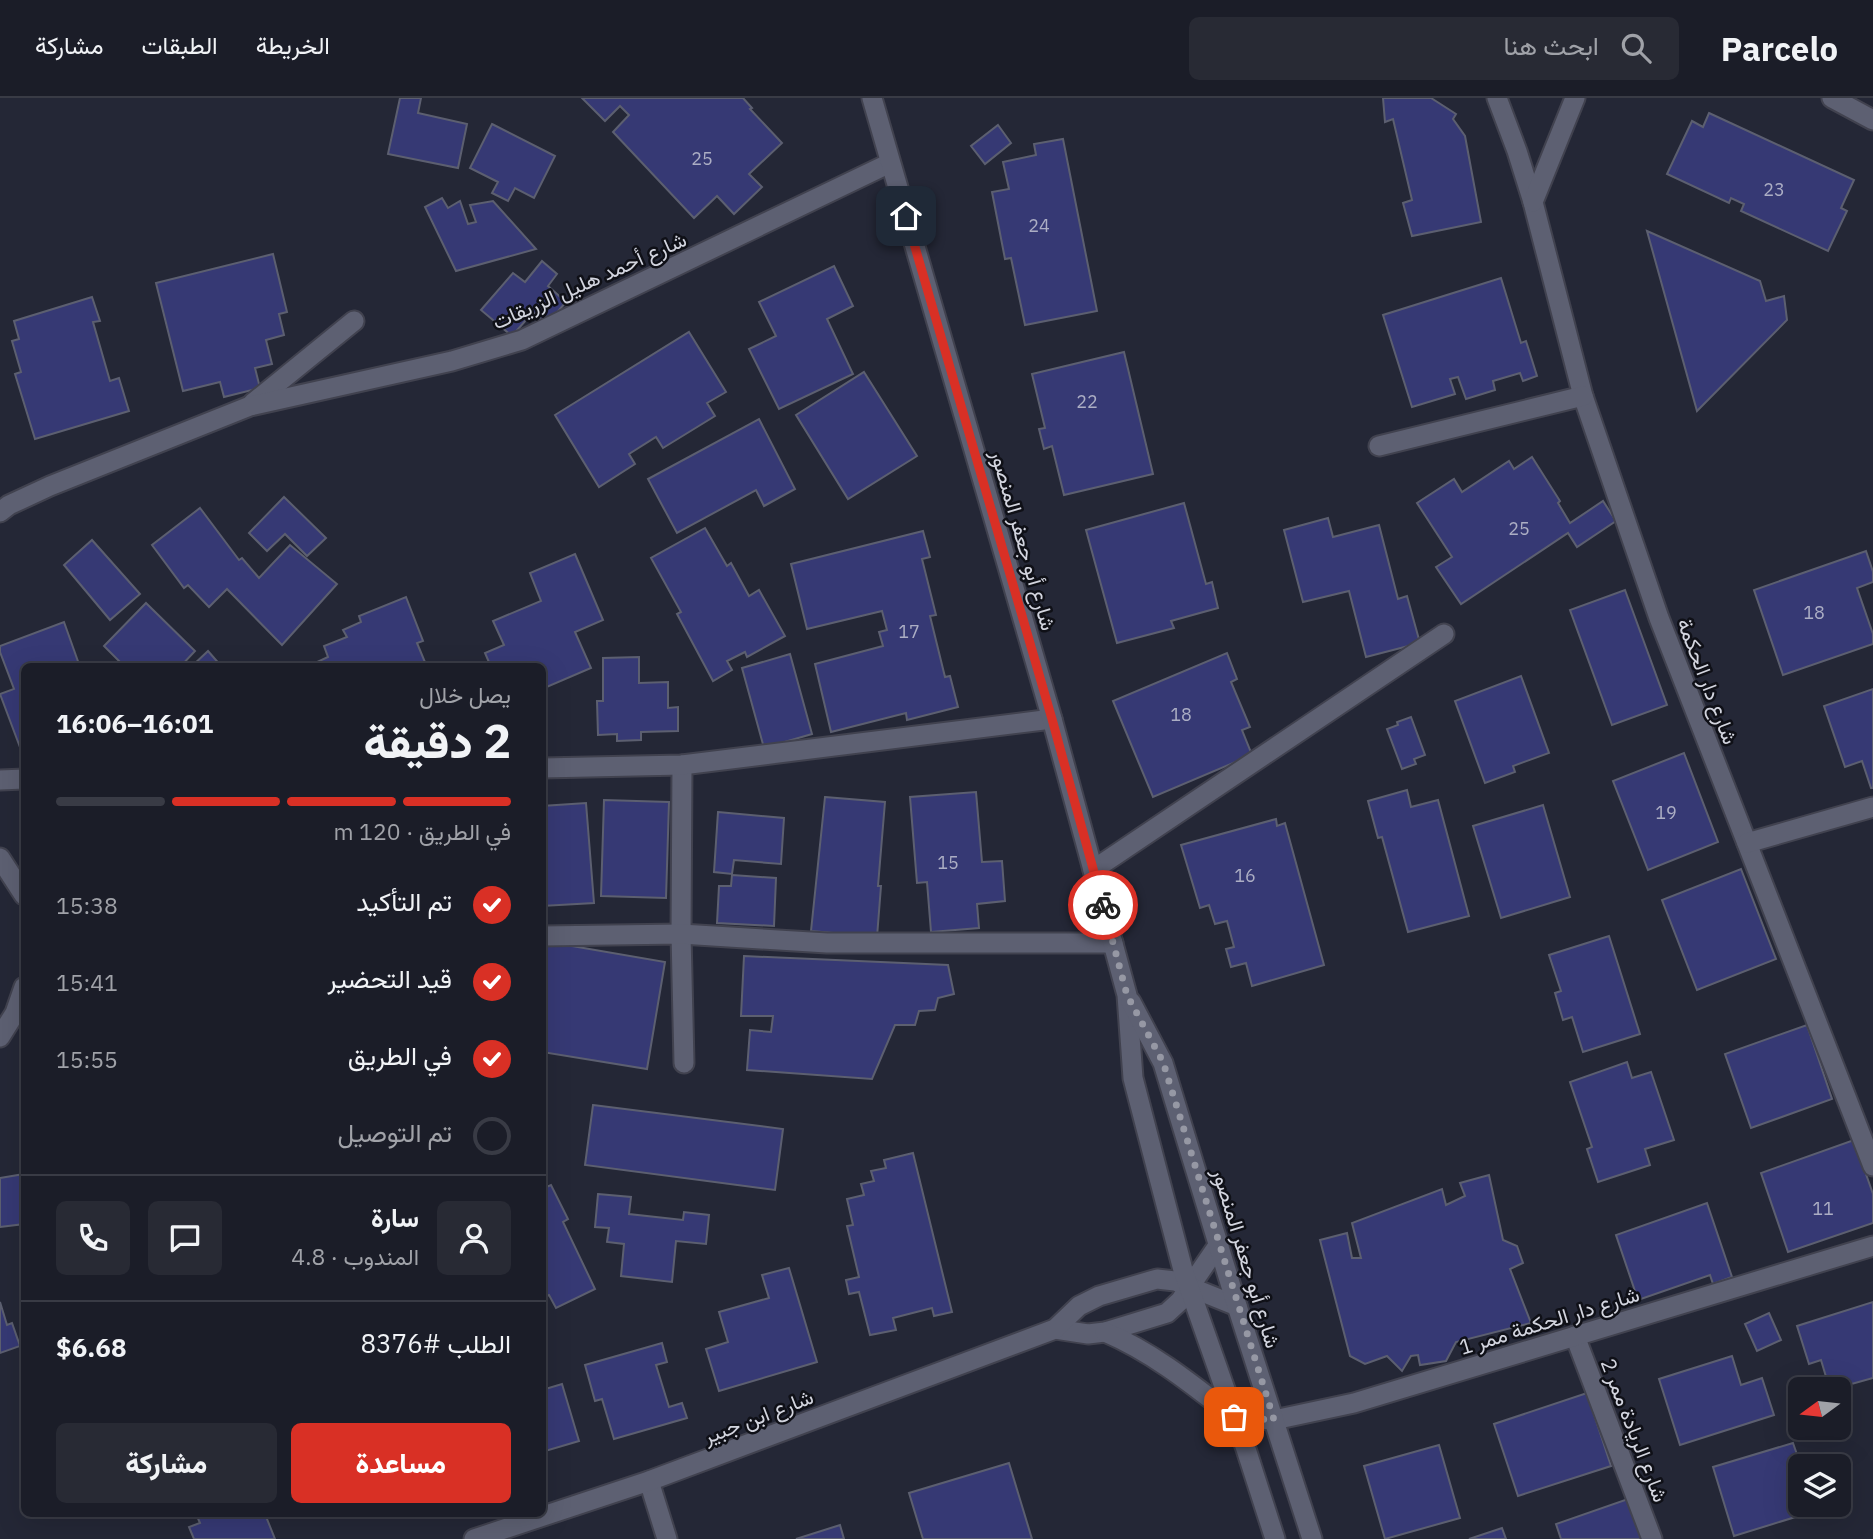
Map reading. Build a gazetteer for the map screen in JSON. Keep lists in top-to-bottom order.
{
  "streets": {
    "street": [
      "شارع أحمد هليل الزريقات",
      "شارع أبو جعفر المنصور",
      "شارع دار الحكمة",
      "شارع دار الحكمة ممر 1",
      "شارع ابن جبير",
      "شارع الريادة ممر 2"
    ]
  },
  "crossings": [
    ["شارع أحمد هليل الزريقات", "شارع أبو جعفر المنصور"],
    ["شارع أبو جعفر المنصور", "شارع دار الحكمة ممر 1"],
    ["شارع أبو جعفر المنصور", "شارع ابن جبير"],
    ["شارع دار الحكمة ممر 1", "شارع الريادة ممر 2"]
  ],
  "house_numbers": [
    "25",
    "23",
    "24",
    "22",
    "25",
    "18",
    "17",
    "18",
    "19",
    "15",
    "16",
    "11"
  ],
  "north": "left",
  "page": {
    "header": "Parcelo",
    "search": "ابحث هنا",
    "nav": ["الخريطة", "الطبقات", "مشاركة"],
    "heading": ["2 دقيقة", "يصل خلال", "16:01–16:06"],
    "panel": [
      "سارة",
      "المندوب · 4.8",
      "الطلب #8376",
      "$6.68"
    ],
    "bar": "في الطريق · 120 m",
    "list": [
      ["تم التأكيد", "15:38"],
      ["قيد التحضير", "15:41"],
      ["في الطريق", "15:55"],
      "تم التوصيل"
    ],
    "buttons": ["مساعدة", "مشاركة"]
  }
}
